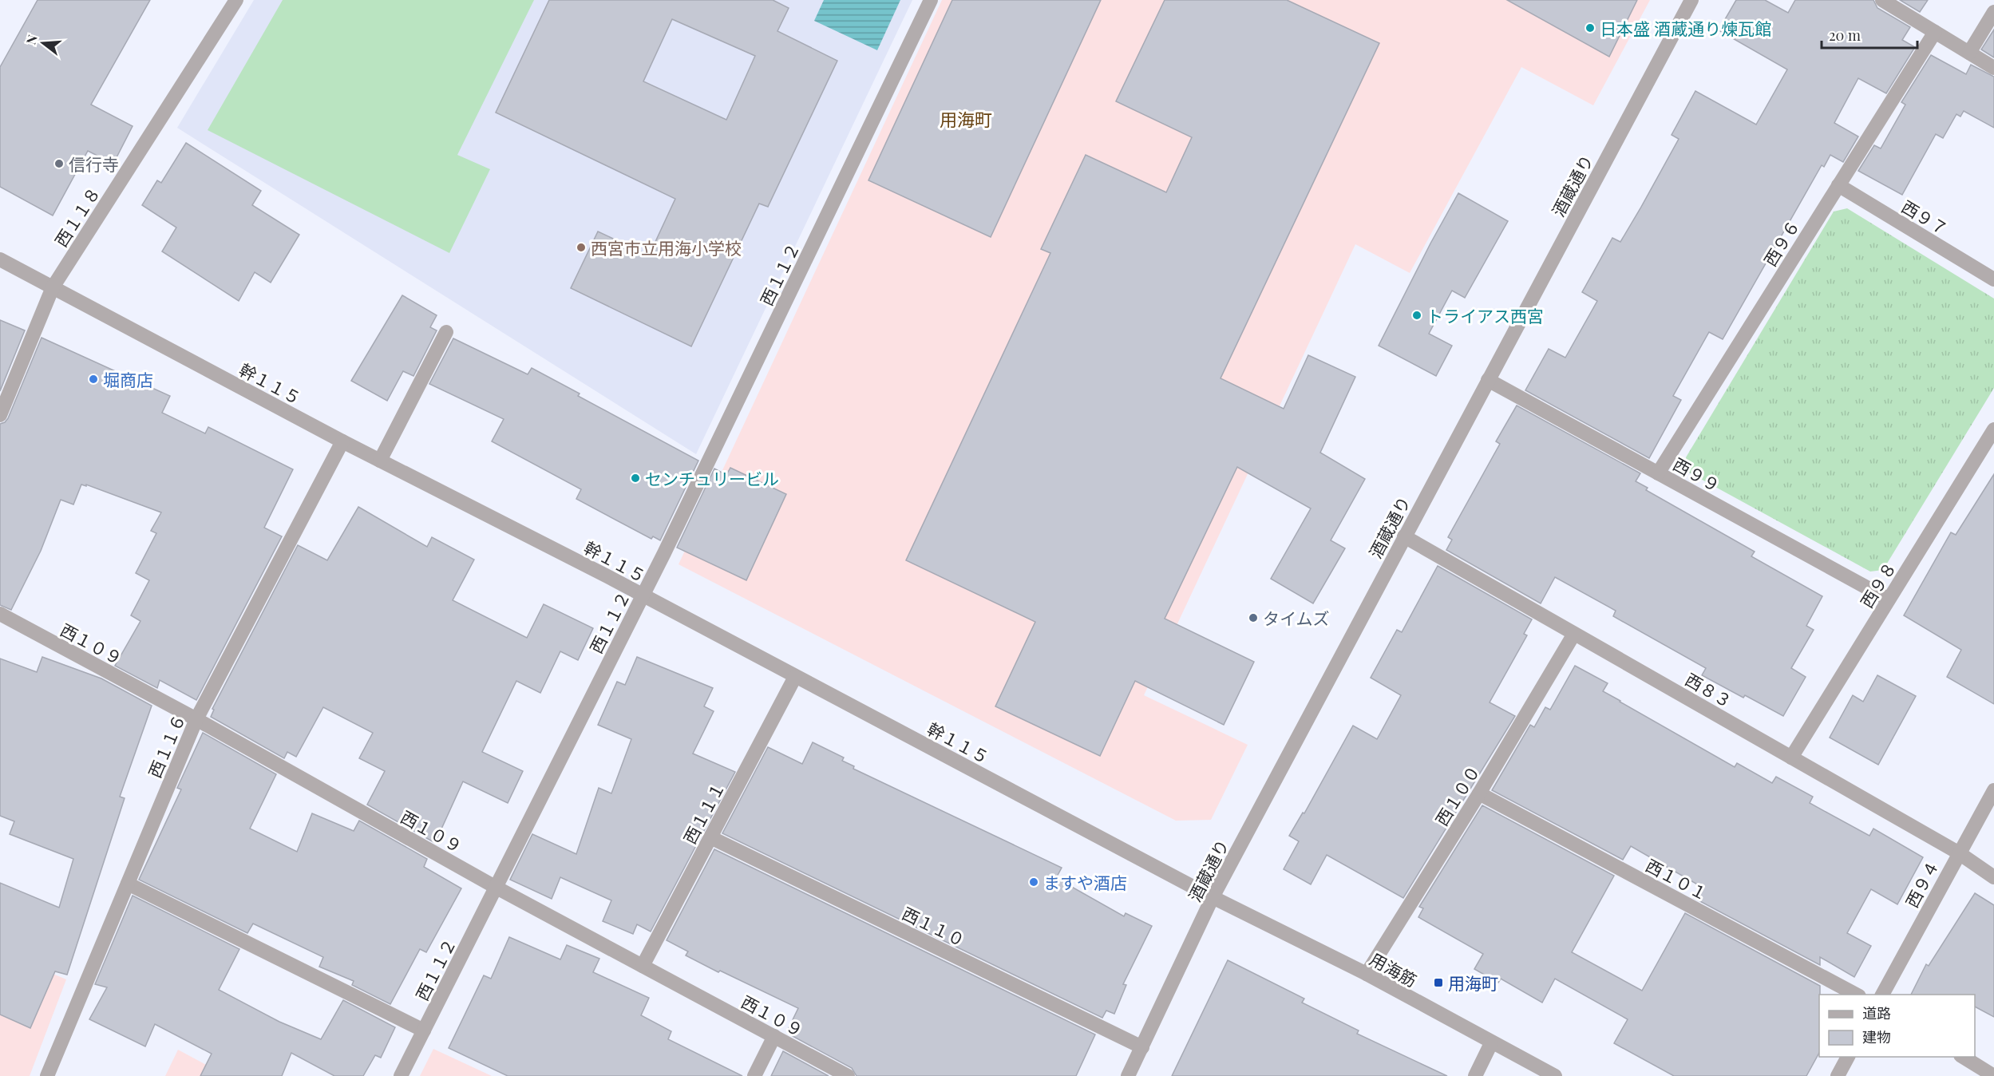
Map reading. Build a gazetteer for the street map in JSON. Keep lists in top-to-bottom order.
{
  "streets": {
    "street": [
      "酒蔵通り",
      "西１１８",
      "西９７",
      "西９６",
      "西１１２",
      "幹１１５",
      "西９９",
      "西９８",
      "西１０９",
      "西８３",
      "西１１６",
      "西１００",
      "西１１１",
      "西１０１",
      "西９４",
      "西１１０",
      "用海筋"
    ]
  },
  "crossings": [
    ["酒蔵通り", "幹１１５"],
    ["酒蔵通り", "西９９"],
    ["酒蔵通り", "西８３"],
    ["酒蔵通り", "西１１０"],
    ["酒蔵通り", "用海筋"],
    ["西１１８", "幹１１５"],
    ["西９７", "西９６"],
    ["西９６", "西９９"],
    ["西１１２", "幹１１５"],
    ["西１１２", "西１０９"],
    ["幹１１５", "西１１６"],
    ["幹１１５", "西１１１"],
    ["幹１１５", "用海筋"],
    ["西９９", "西９８"],
    ["西９８", "西８３"],
    ["西１０９", "西１１６"],
    ["西１０９", "西１１１"],
    ["西８３", "西１００"],
    ["西８３", "西９４"],
    ["西１００", "西１０１"],
    ["西１００", "用海筋"],
    ["西１１１", "西１１０"]
  ],
  "districts": ["用海町"],
  "places": {
    "other": [
      "日本盛 酒蔵通り煉瓦館",
      "信行寺",
      "西宮市立用海小学校",
      "トライアス西宮",
      "堀商店",
      "センチュリービル",
      "タイムズ",
      "ますや酒店"
    ],
    "transit": ["用海町"]
  },
  "legend": ["道路", "建物"],
  "scale_bar": "20 m",
  "north": "left"
}
